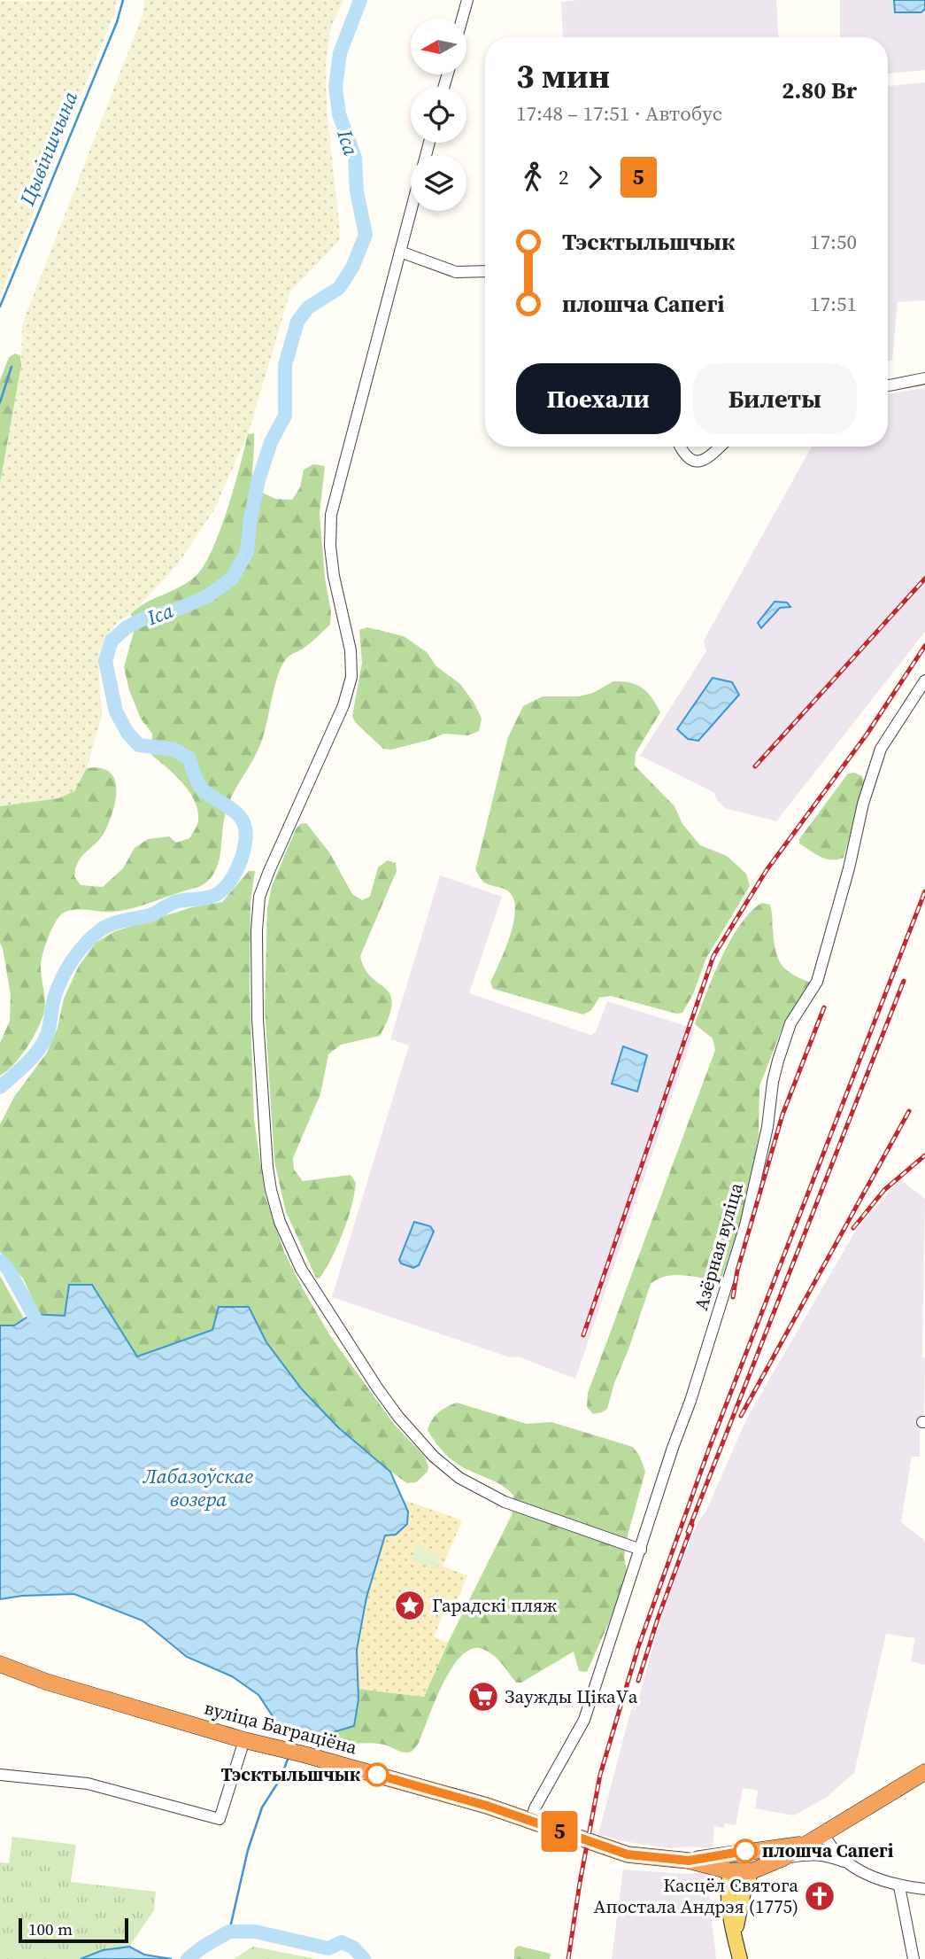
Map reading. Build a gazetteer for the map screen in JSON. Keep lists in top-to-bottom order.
{
  "streets": {
    "highway": ["вуліца Баграціёна"],
    "street": ["Азёрная вуліца"]
  },
  "crossings": [
    ["Азёрная вуліца", "вуліца Баграціёна"]
  ],
  "water": ["Іса", "Цывіншчына", "Лабазоўскае возера"],
  "places": {
    "place": ["Гарадскі пляж"],
    "supermarket": ["Заужды ЦікаVа"],
    "other": ["Тэсктыльшчык", "плошча Сапегі"],
    "church": ["Касцёл Святога Апостала Андрэя (1775)"]
  },
  "lines": ["bus line 5"],
  "scale_bar": "100 m",
  "north": "left",
  "page": {
    "on_map": "5",
    "heading": ["3 мин", "17:48 – 17:51 · Автобус", "2.80 Br"],
    "legs": ["2", "5"],
    "list": [
      {
        "name": "Тэсктыльшчык",
        "value": "17:50"
      },
      {
        "name": "плошча Сапегі",
        "value": "17:51"
      }
    ],
    "buttons": ["Поехали", "Билеты"],
    "scale": "100 m"
  }
}
